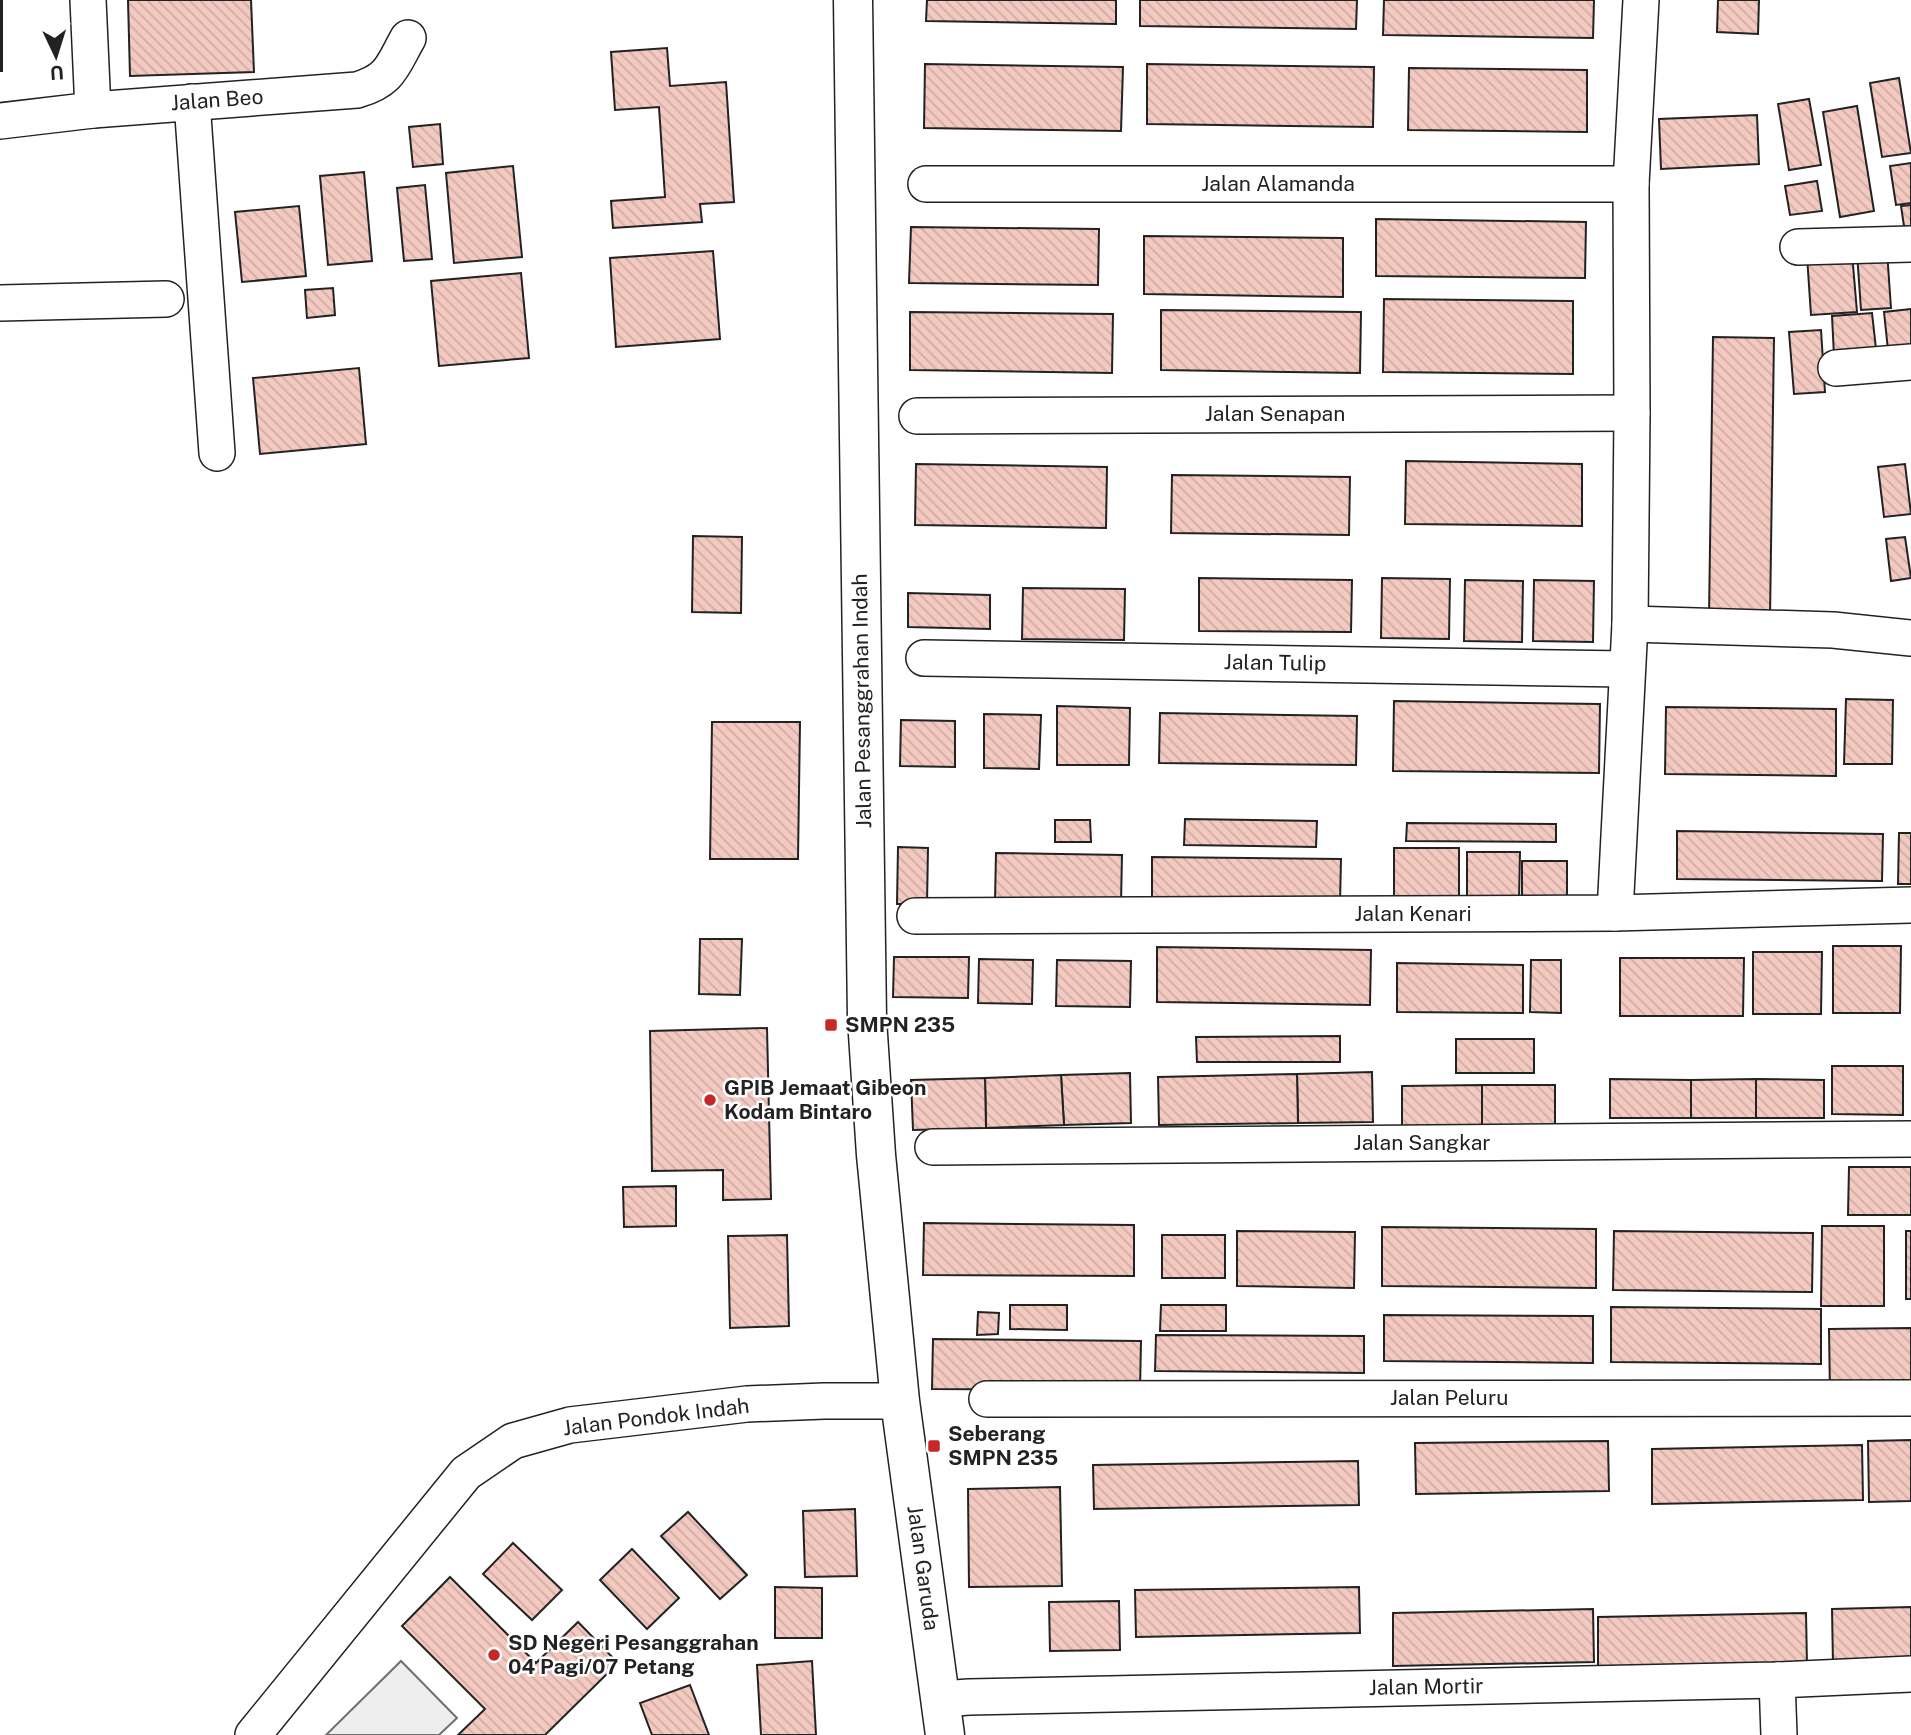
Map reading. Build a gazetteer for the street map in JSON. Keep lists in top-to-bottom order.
{
  "streets": {
    "street": [
      "Jalan Beo",
      "Jalan Alamanda",
      "Jalan Senapan",
      "Jalan Tulip",
      "Jalan Pesanggrahan Indah",
      "Jalan Kenari",
      "Jalan Sangkar",
      "Jalan Peluru",
      "Jalan Pondok Indah",
      "Jalan Garuda",
      "Jalan Mortir"
    ]
  },
  "crossings": [
    ["Jalan Pesanggrahan Indah", "Jalan Pondok Indah"],
    ["Jalan Pesanggrahan Indah", "Jalan Garuda"],
    ["Jalan Pondok Indah", "Jalan Garuda"],
    ["Jalan Garuda", "Jalan Mortir"]
  ],
  "places": {
    "transit": ["SMPN 235", "Seberang SMPN 235"],
    "other": ["GPIB Jemaat Gibeon Kodam Bintaro", "SD Negeri Pesanggrahan 04 Pagi/07 Petang"]
  },
  "north": "bottom"
}
